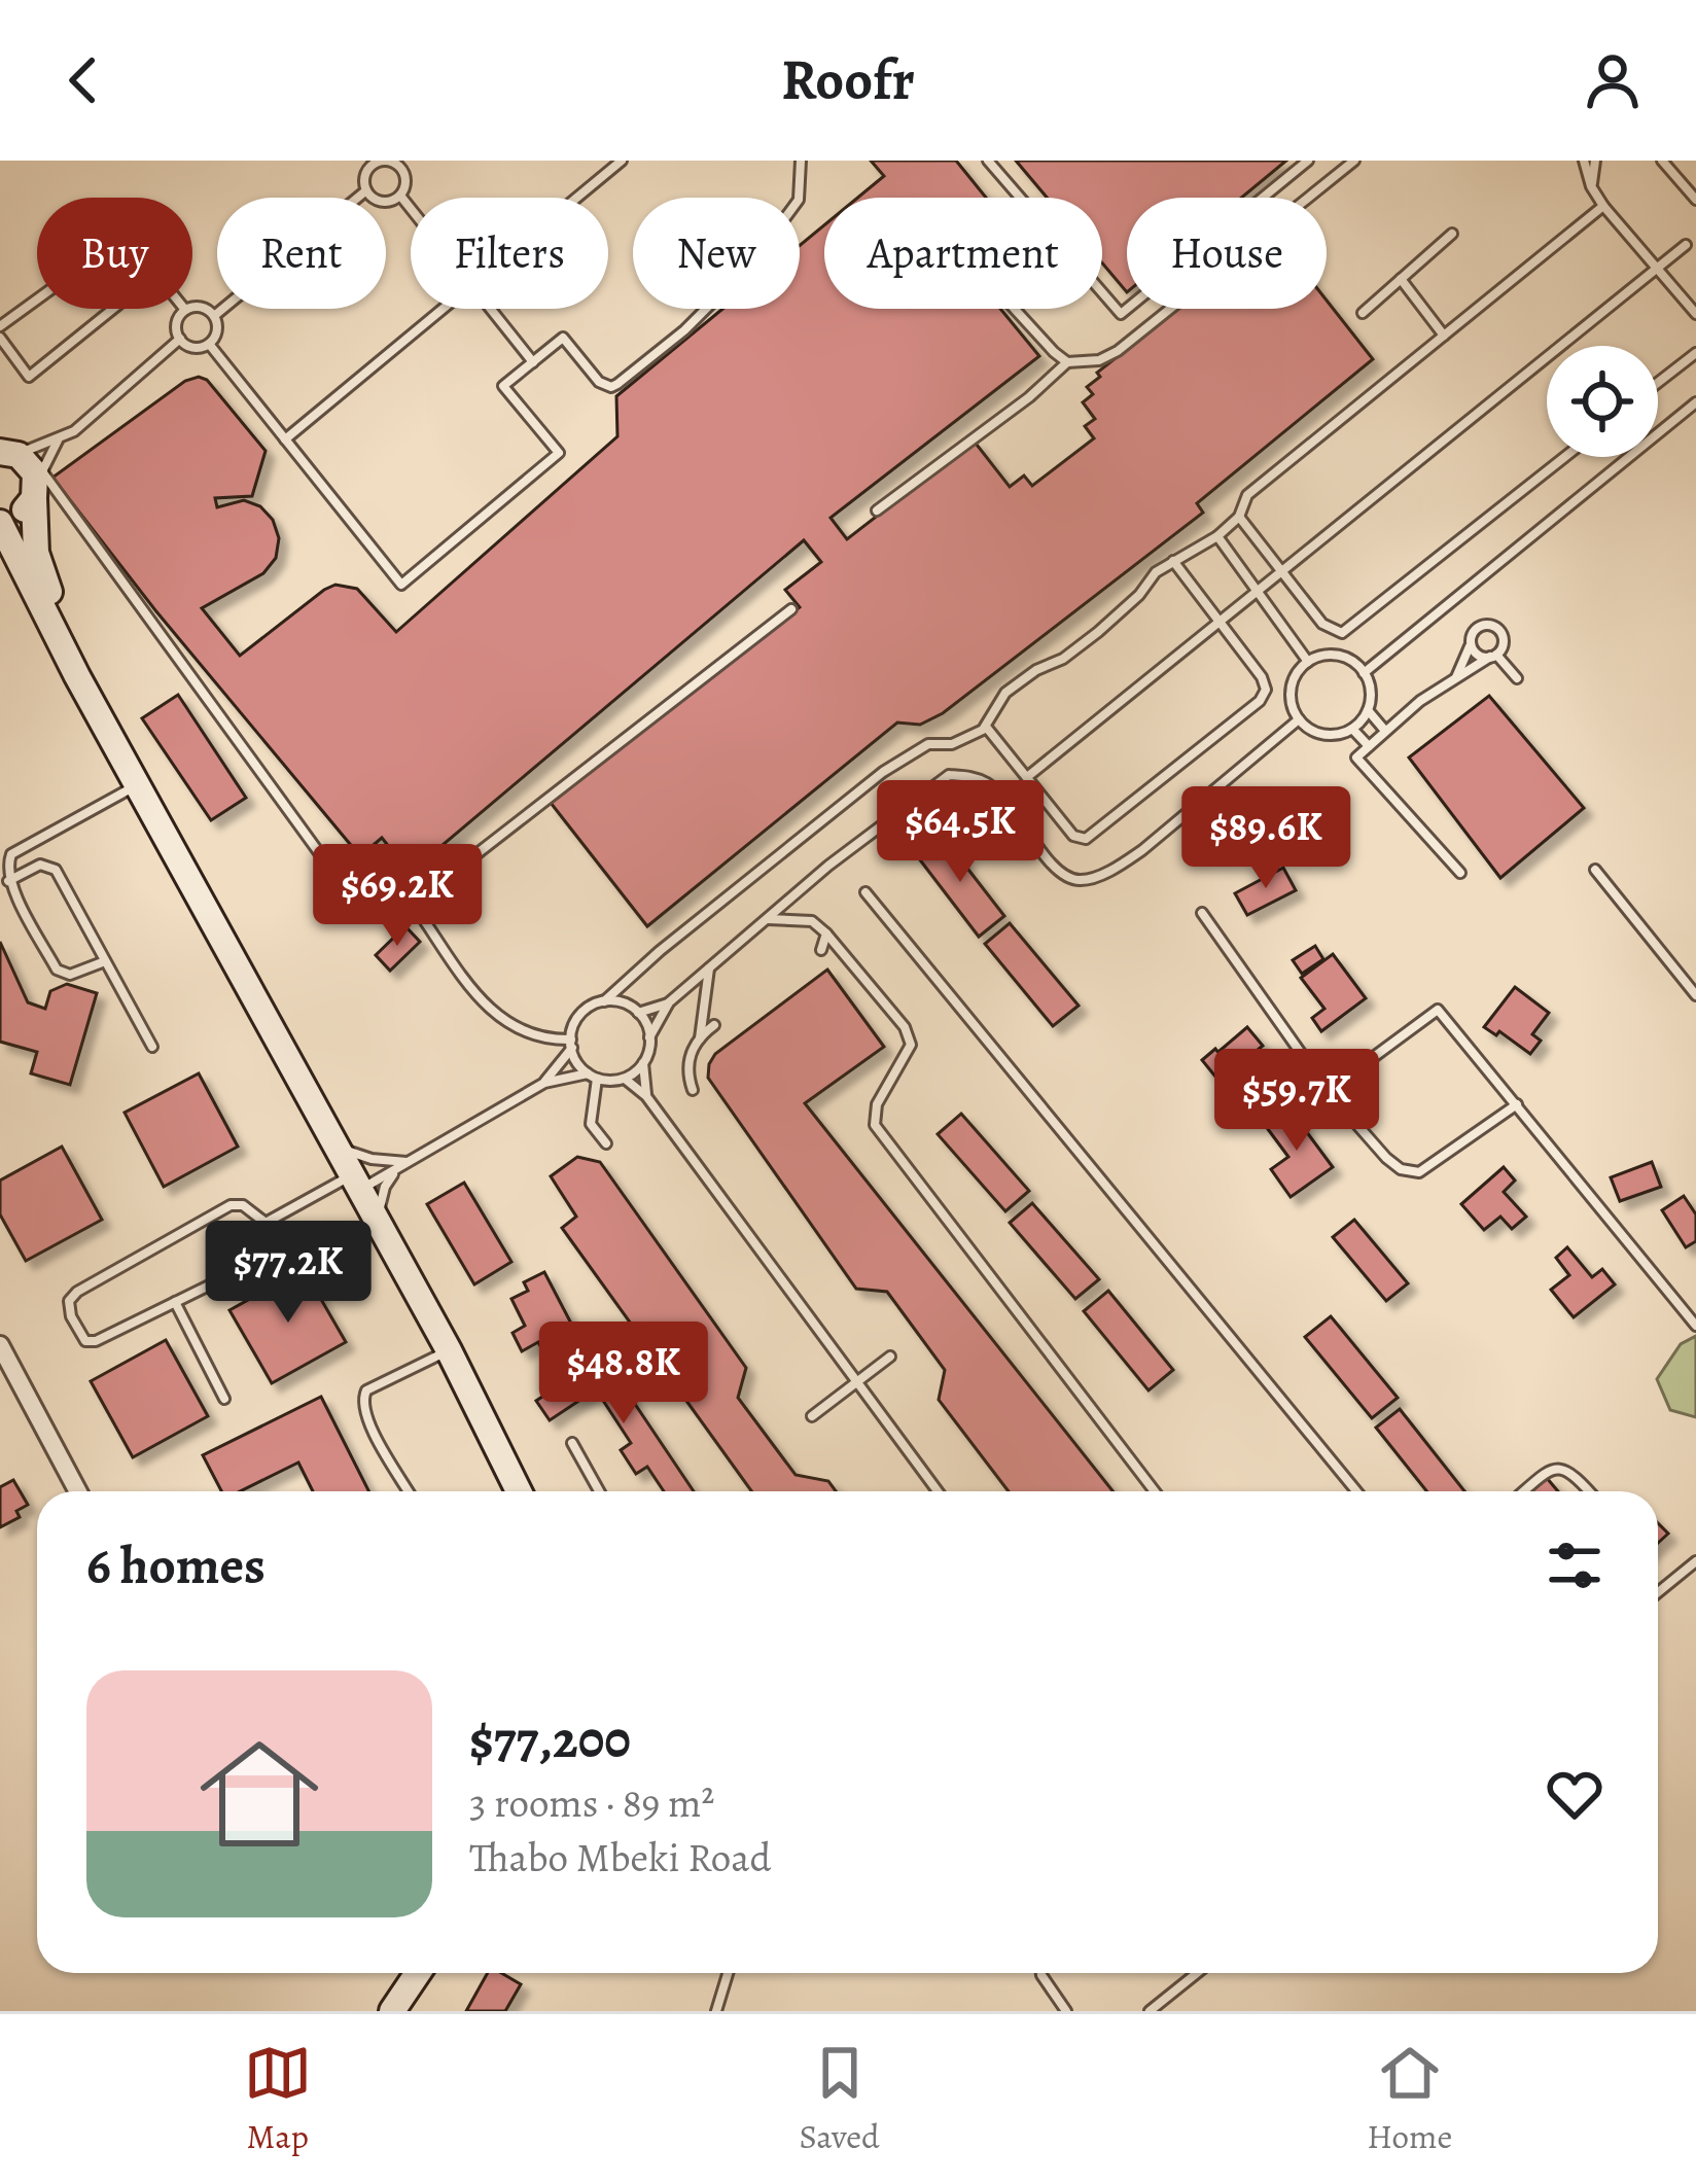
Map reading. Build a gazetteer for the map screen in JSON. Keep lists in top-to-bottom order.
{
  "page": {
    "header": "Roofr",
    "chip": [
      "Buy",
      "Rent",
      "Filters",
      "New",
      "Apartment",
      "House"
    ],
    "price": [
      "$64.5K",
      "$89.6K",
      "$69.2K",
      "$59.7K",
      "$77.2K",
      "$48.8K"
    ],
    "heading": "6 homes",
    "list": [
      {
        "name": "$77,200",
        "note": "3 rooms · 89 m² · Thabo Mbeki Road"
      }
    ],
    "tabs": ["Map", "Saved", "Home"]
  }
}
